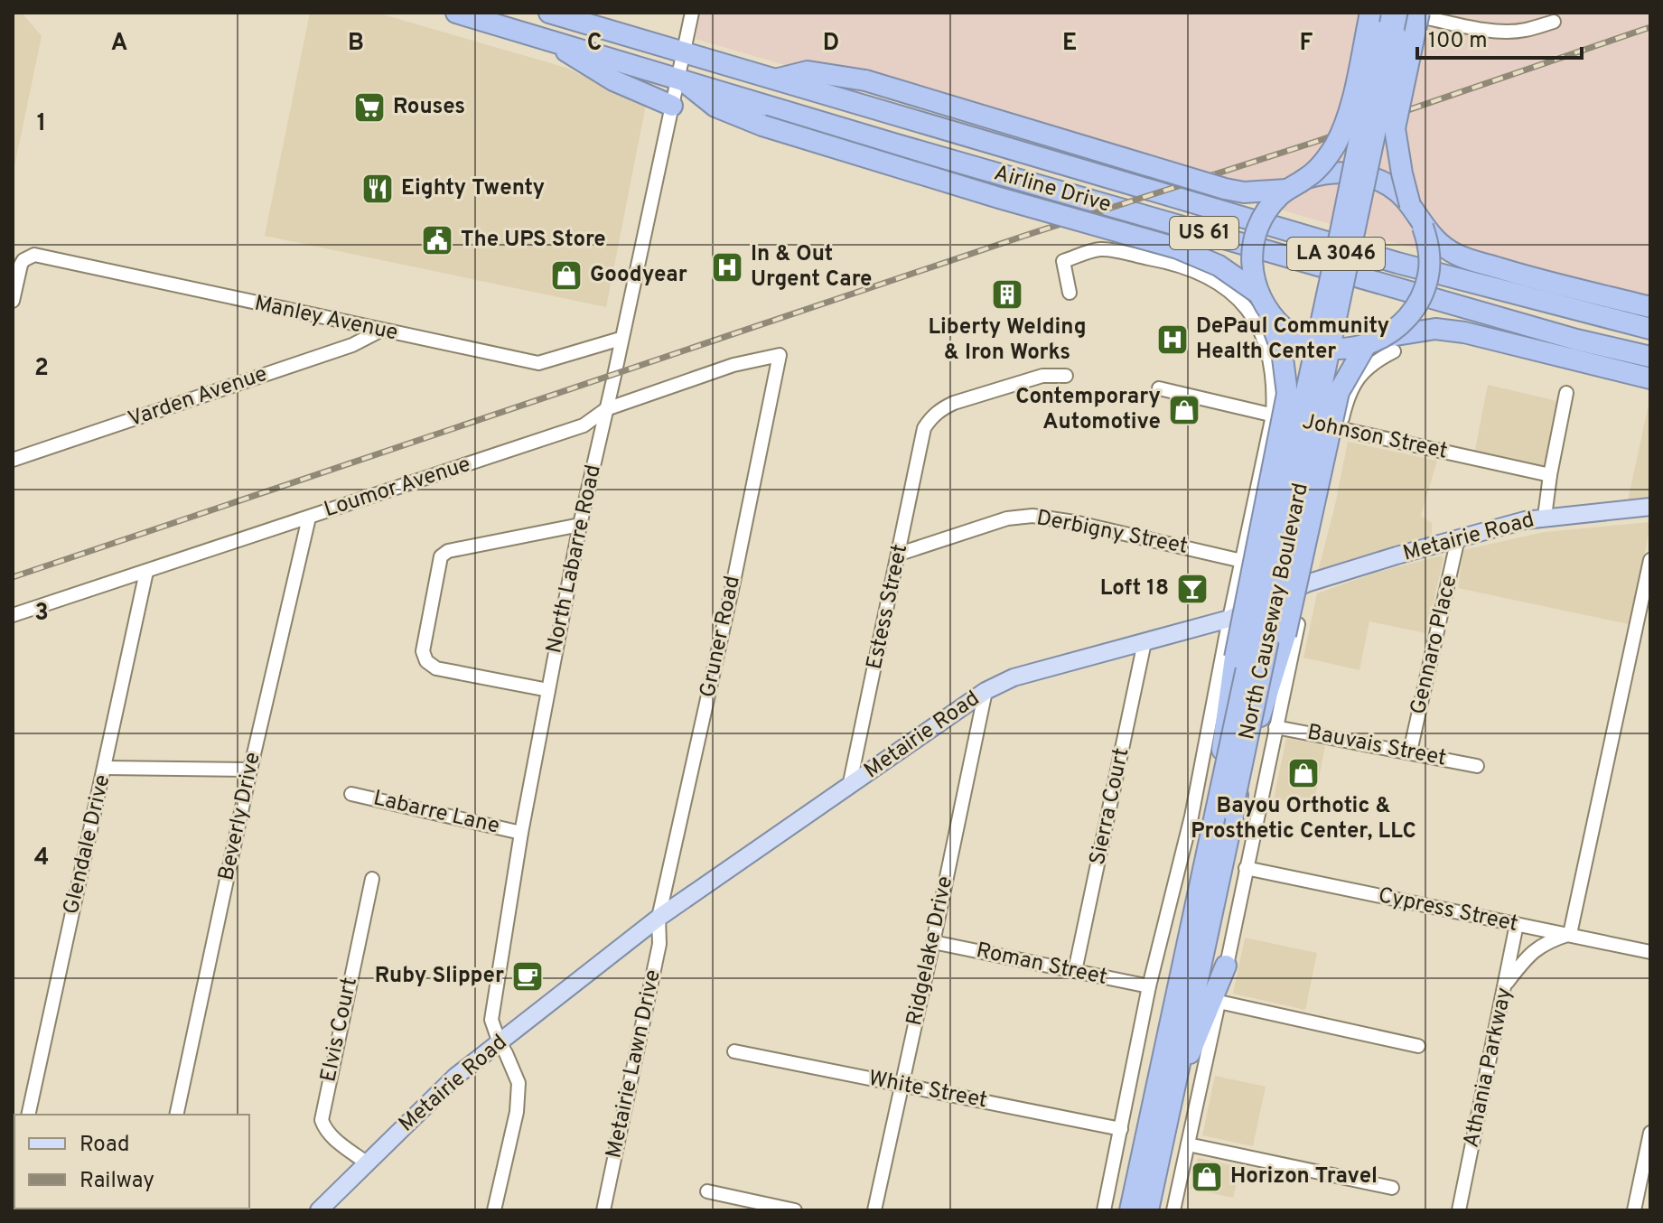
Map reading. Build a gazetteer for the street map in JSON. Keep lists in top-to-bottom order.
{
  "streets": {
    "highway": [
      "Airline Drive",
      "US 61",
      "LA 3046",
      "North Causeway Boulevard"
    ],
    "main road": ["Metairie Road"],
    "street": [
      "Manley Avenue",
      "Varden Avenue",
      "Johnson Street",
      "Loumor Avenue",
      "Derbigny Street",
      "North Labarre Road",
      "Estess Street",
      "Gruner Road",
      "Gennaro Place",
      "Bauvais Street",
      "Sierra Court",
      "Labarre Lane",
      "Beverly Drive",
      "Glendale Drive",
      "Cypress Street",
      "Ridgelake Drive",
      "Roman Street",
      "Elvis Court",
      "Metairie Lawn Drive",
      "Athania Parkway",
      "White Street"
    ]
  },
  "crossings": [
    ["Airline Drive", "North Labarre Road"],
    ["Manley Avenue", "Varden Avenue"],
    ["Manley Avenue", "North Labarre Road"],
    ["Johnson Street", "North Causeway Boulevard"],
    ["Loumor Avenue", "North Labarre Road"],
    ["Loumor Avenue", "Gruner Road"],
    ["Loumor Avenue", "Beverly Drive"],
    ["Loumor Avenue", "Glendale Drive"],
    ["Derbigny Street", "Estess Street"],
    ["Derbigny Street", "North Causeway Boulevard"],
    ["Metairie Road", "North Labarre Road"],
    ["Metairie Road", "Estess Street"],
    ["Metairie Road", "North Causeway Boulevard"],
    ["Metairie Road", "Gruner Road"],
    ["Metairie Road", "Gennaro Place"],
    ["Metairie Road", "Sierra Court"],
    ["Metairie Road", "Ridgelake Drive"],
    ["Metairie Road", "Elvis Court"],
    ["Metairie Road", "Metairie Lawn Drive"],
    ["North Labarre Road", "Labarre Lane"],
    ["North Causeway Boulevard", "Bauvais Street"],
    ["North Causeway Boulevard", "Cypress Street"],
    ["North Causeway Boulevard", "Roman Street"],
    ["North Causeway Boulevard", "White Street"],
    ["Gruner Road", "Metairie Lawn Drive"],
    ["Gennaro Place", "Bauvais Street"],
    ["Sierra Court", "Roman Street"],
    ["Cypress Street", "Athania Parkway"],
    ["Ridgelake Drive", "Roman Street"],
    ["Ridgelake Drive", "White Street"]
  ],
  "places": {
    "supermarket": ["Rouses"],
    "restaurant": ["Eighty Twenty"],
    "public building": ["The UPS Store"],
    "hospital": ["In & Out Urgent Care", "DePaul Community Health Center"],
    "shop": [
      "Goodyear",
      "Contemporary Automotive",
      "Bayou Orthotic & Prosthetic Center, LLC",
      "Horizon Travel"
    ],
    "building": ["Liberty Welding & Iron Works"],
    "bar": ["Loft 18"],
    "cafe": ["Ruby Slipper"]
  },
  "legend": ["Road", "Railway"],
  "scale_bar": "100 m",
  "grid": {
    "columns": [
      "A",
      "B",
      "C",
      "D",
      "E",
      "F"
    ],
    "rows": [
      "1",
      "2",
      "3",
      "4"
    ]
  }
}
